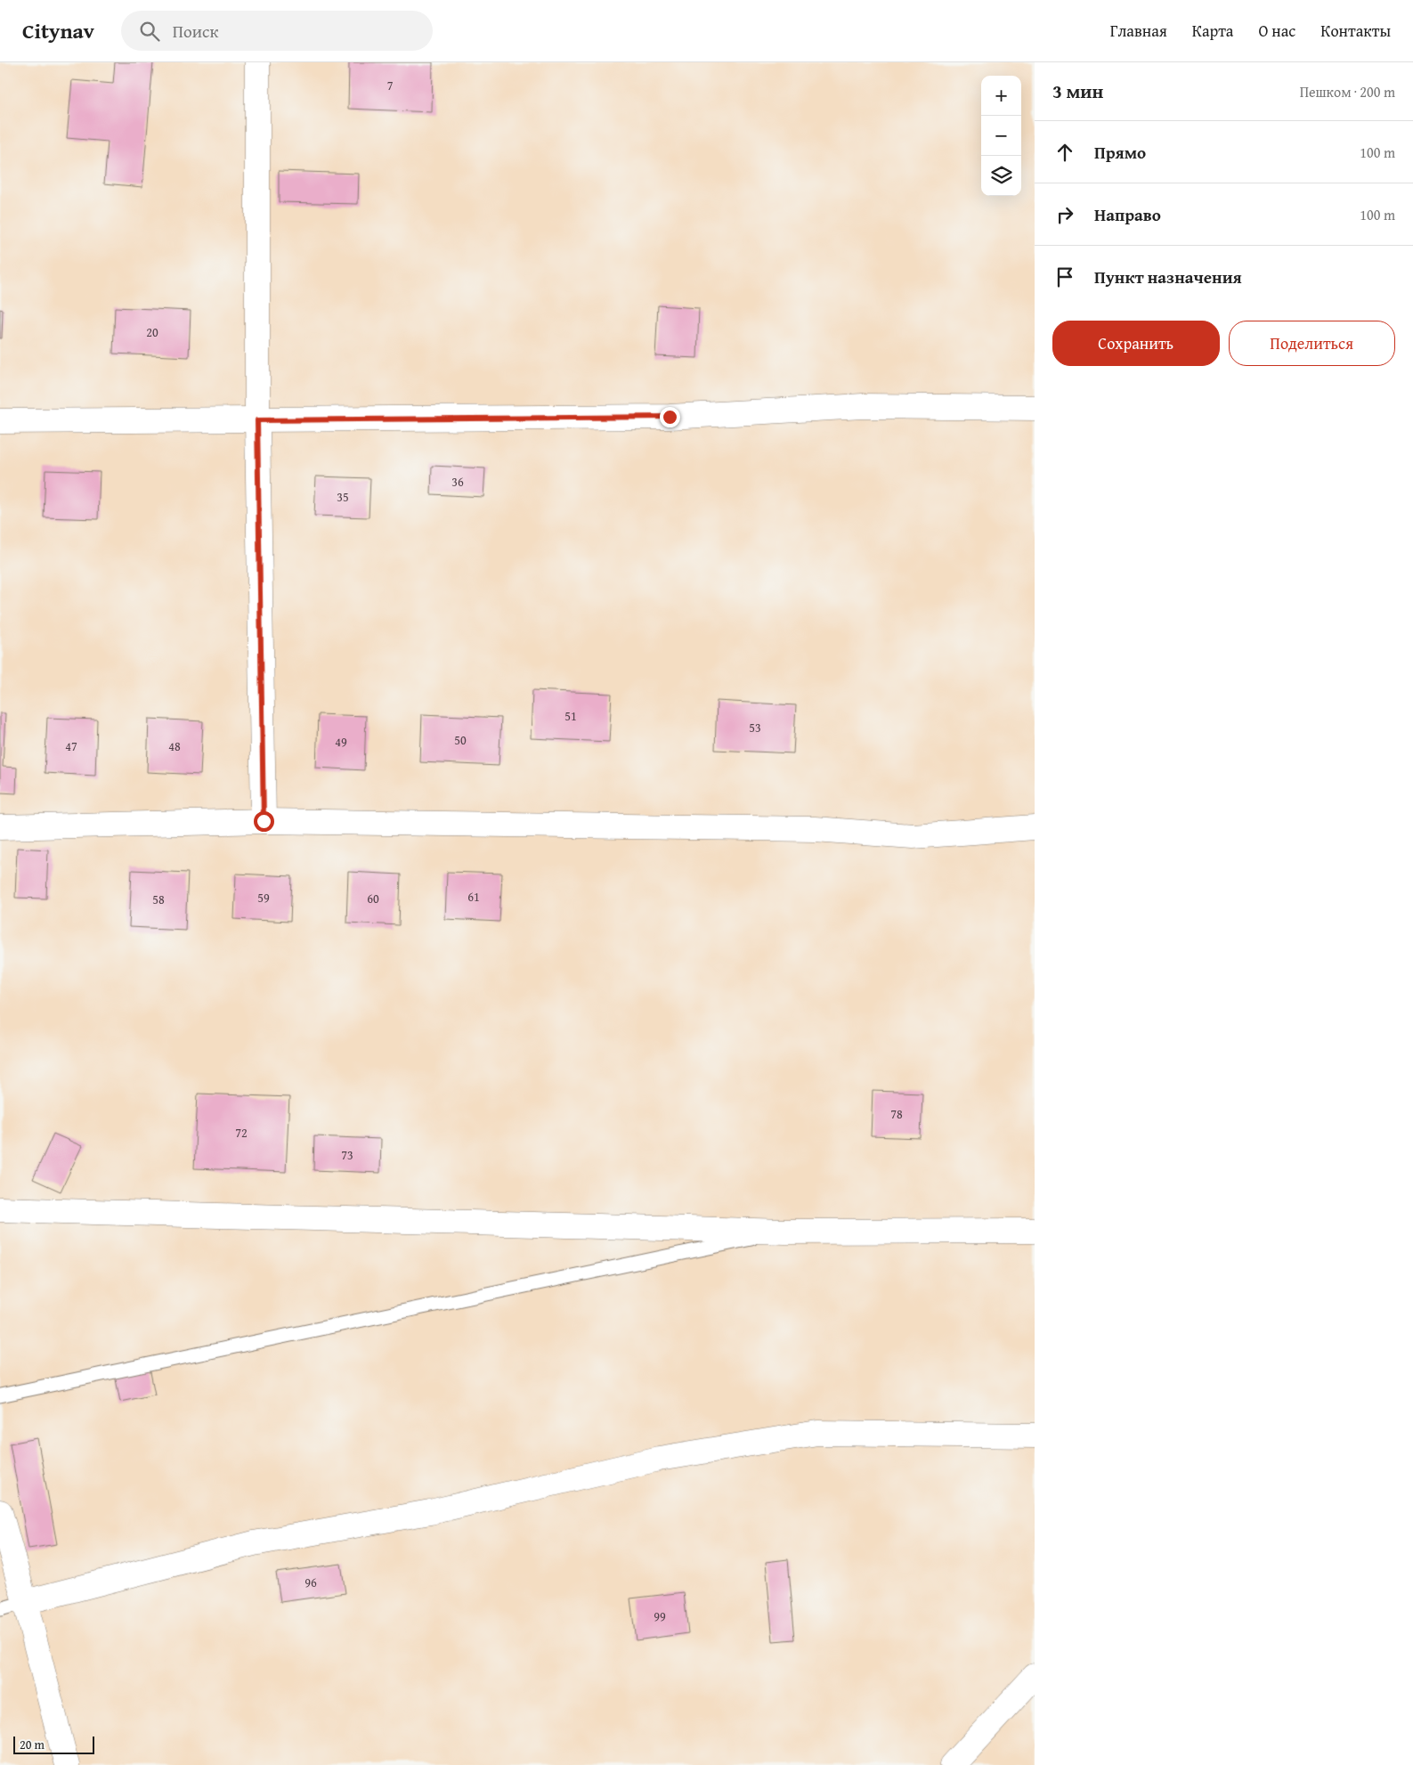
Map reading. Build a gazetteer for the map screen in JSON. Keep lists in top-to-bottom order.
{
  "house_numbers": [
    "7",
    "20",
    "36",
    "35",
    "51",
    "53",
    "50",
    "49",
    "47",
    "48",
    "61",
    "59",
    "60",
    "58",
    "78",
    "72",
    "73",
    "96",
    "99"
  ],
  "scale_bar": "20 m",
  "page": {
    "header": "Citynav",
    "search": "Поиск",
    "nav": [
      "Главная",
      "Карта",
      "О нас",
      "Контакты"
    ],
    "heading": ["3 мин", "Пешком · 200 m"],
    "map_buttons": ["+", "−"],
    "list": [
      ["Прямо", "100 m"],
      ["Направо", "100 m"],
      "Пункт назначения"
    ],
    "buttons": ["Сохранить", "Поделиться"],
    "scale": "20 m"
  }
}
